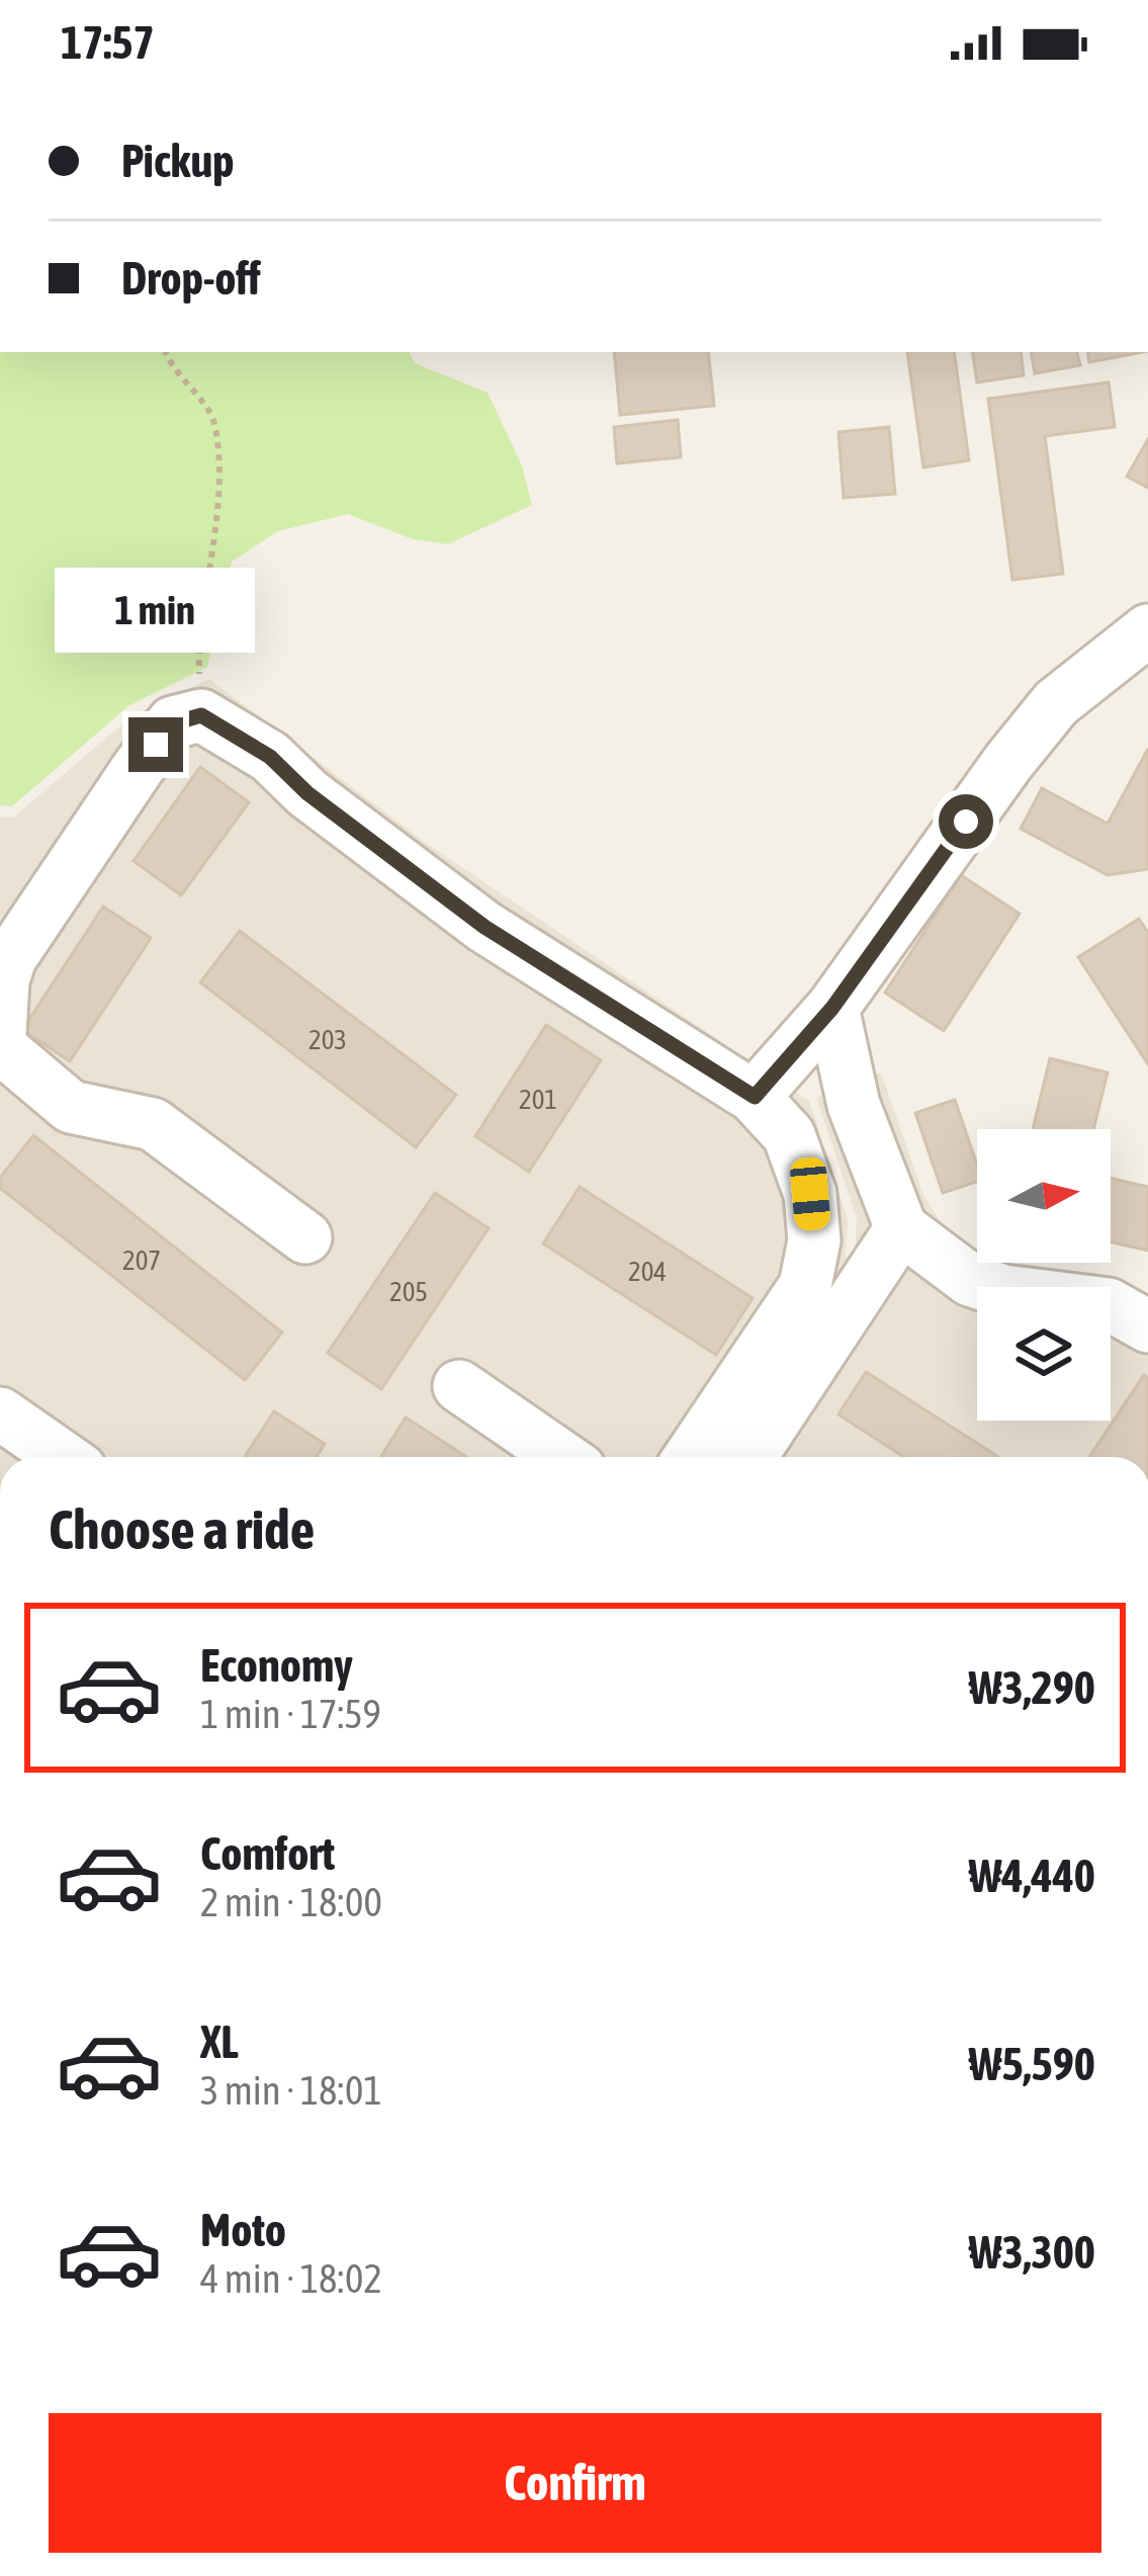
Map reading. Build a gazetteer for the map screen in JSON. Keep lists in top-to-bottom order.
{
  "house_numbers": [
    "203",
    "201",
    "207",
    "204",
    "205"
  ],
  "north": "right",
  "page": {
    "status": "17:57",
    "banner": ["Pickup", "Drop-off"],
    "bubble": "1 min",
    "heading": "Choose a ride",
    "list": [
      {
        "name": "Economy",
        "note": "1 min · 17:59",
        "value": "₩3,290"
      },
      {
        "name": "Comfort",
        "note": "2 min · 18:00",
        "value": "₩4,440"
      },
      {
        "name": "XL",
        "note": "3 min · 18:01",
        "value": "₩5,590"
      },
      {
        "name": "Moto",
        "note": "4 min · 18:02",
        "value": "₩3,300"
      }
    ],
    "buttons": "Confirm"
  }
}
